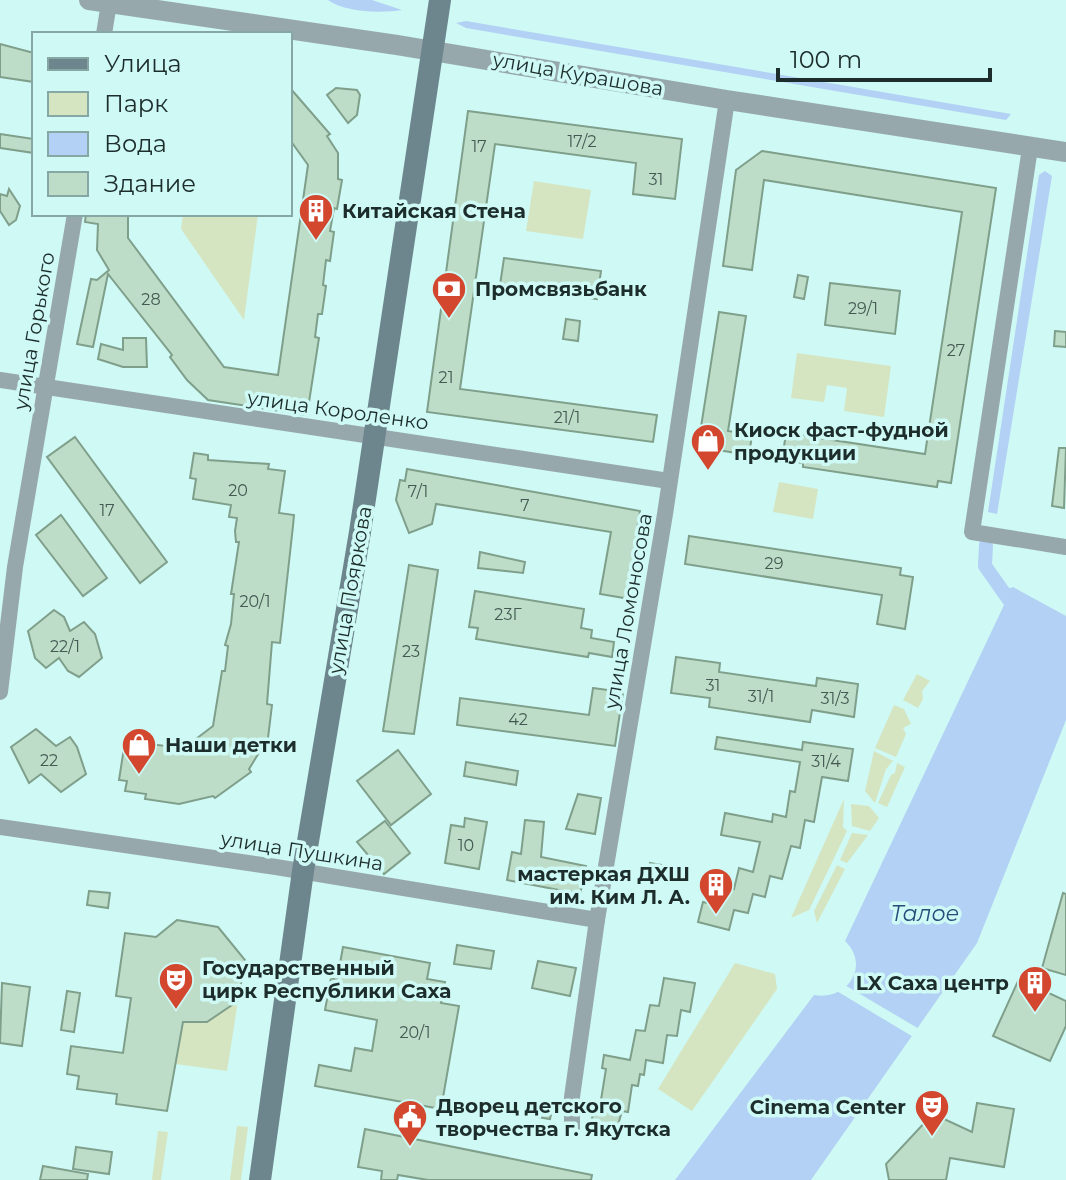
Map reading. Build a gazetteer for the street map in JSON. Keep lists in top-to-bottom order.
{
  "streets": {
    "main road": ["улица Пояркова"],
    "street": [
      "улица Курашова",
      "улица Горького",
      "улица Короленко",
      "улица Ломоносова",
      "улица Пушкина"
    ]
  },
  "crossings": [
    ["улица Курашова", "улица Пояркова"],
    ["улица Курашова", "улица Ломоносова"],
    ["улица Горького", "улица Короленко"],
    ["улица Короленко", "улица Пояркова"],
    ["улица Короленко", "улица Ломоносова"],
    ["улица Пояркова", "улица Пушкина"],
    ["улица Ломоносова", "улица Пушкина"]
  ],
  "water": ["Талое"],
  "places": {
    "building": ["Китайская Стена", "мастеркая ДХШ им. Ким Л. А.", "LX Саха центр"],
    "bank": ["Промсвязьбанк"],
    "shop": ["Киоск фаст-фудной продукции", "Наши детки"],
    "theatre": ["Государственный цирк Республики Саха", "Cinema Center"],
    "public building": ["Дворец детского творчества г. Якутска"]
  },
  "house_numbers": [
    "17/2",
    "17",
    "31",
    "28",
    "29/1",
    "27",
    "21",
    "21/1",
    "20",
    "7/1",
    "7",
    "17",
    "29",
    "20/1",
    "23Г",
    "22/1",
    "23",
    "31",
    "31/1",
    "31/3",
    "42",
    "22",
    "31/4",
    "10",
    "20/1"
  ],
  "legend": [
    "Улица",
    "Парк",
    "Вода",
    "Здание"
  ],
  "scale_bar": "100 m"
}
